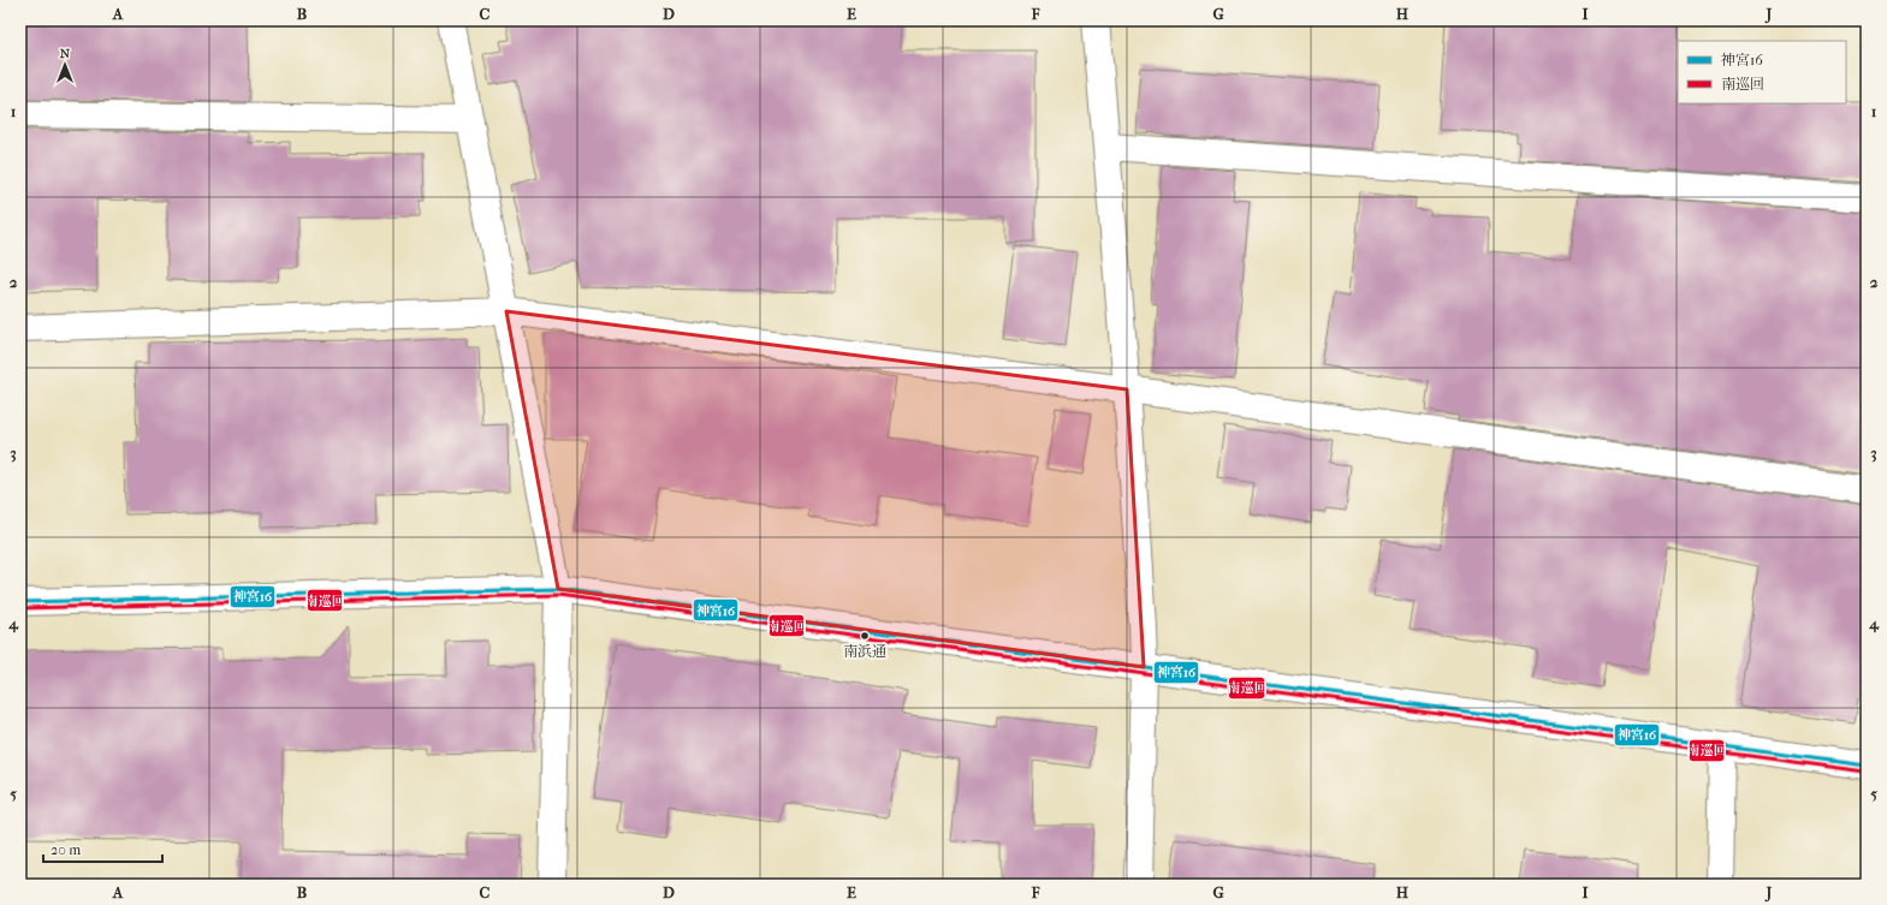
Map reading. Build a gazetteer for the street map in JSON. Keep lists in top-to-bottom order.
{
  "places": ["南浜通"],
  "lines": ["transit line 神宮16", "transit line 南巡回"],
  "legend": ["神宮16", "南巡回"],
  "scale_bar": "20 m",
  "north": "top",
  "grid": {
    "columns": [
      "A",
      "B",
      "C",
      "D",
      "E",
      "F",
      "G",
      "H",
      "I",
      "J"
    ],
    "rows": [
      "1",
      "2",
      "3",
      "4",
      "5"
    ]
  }
}
